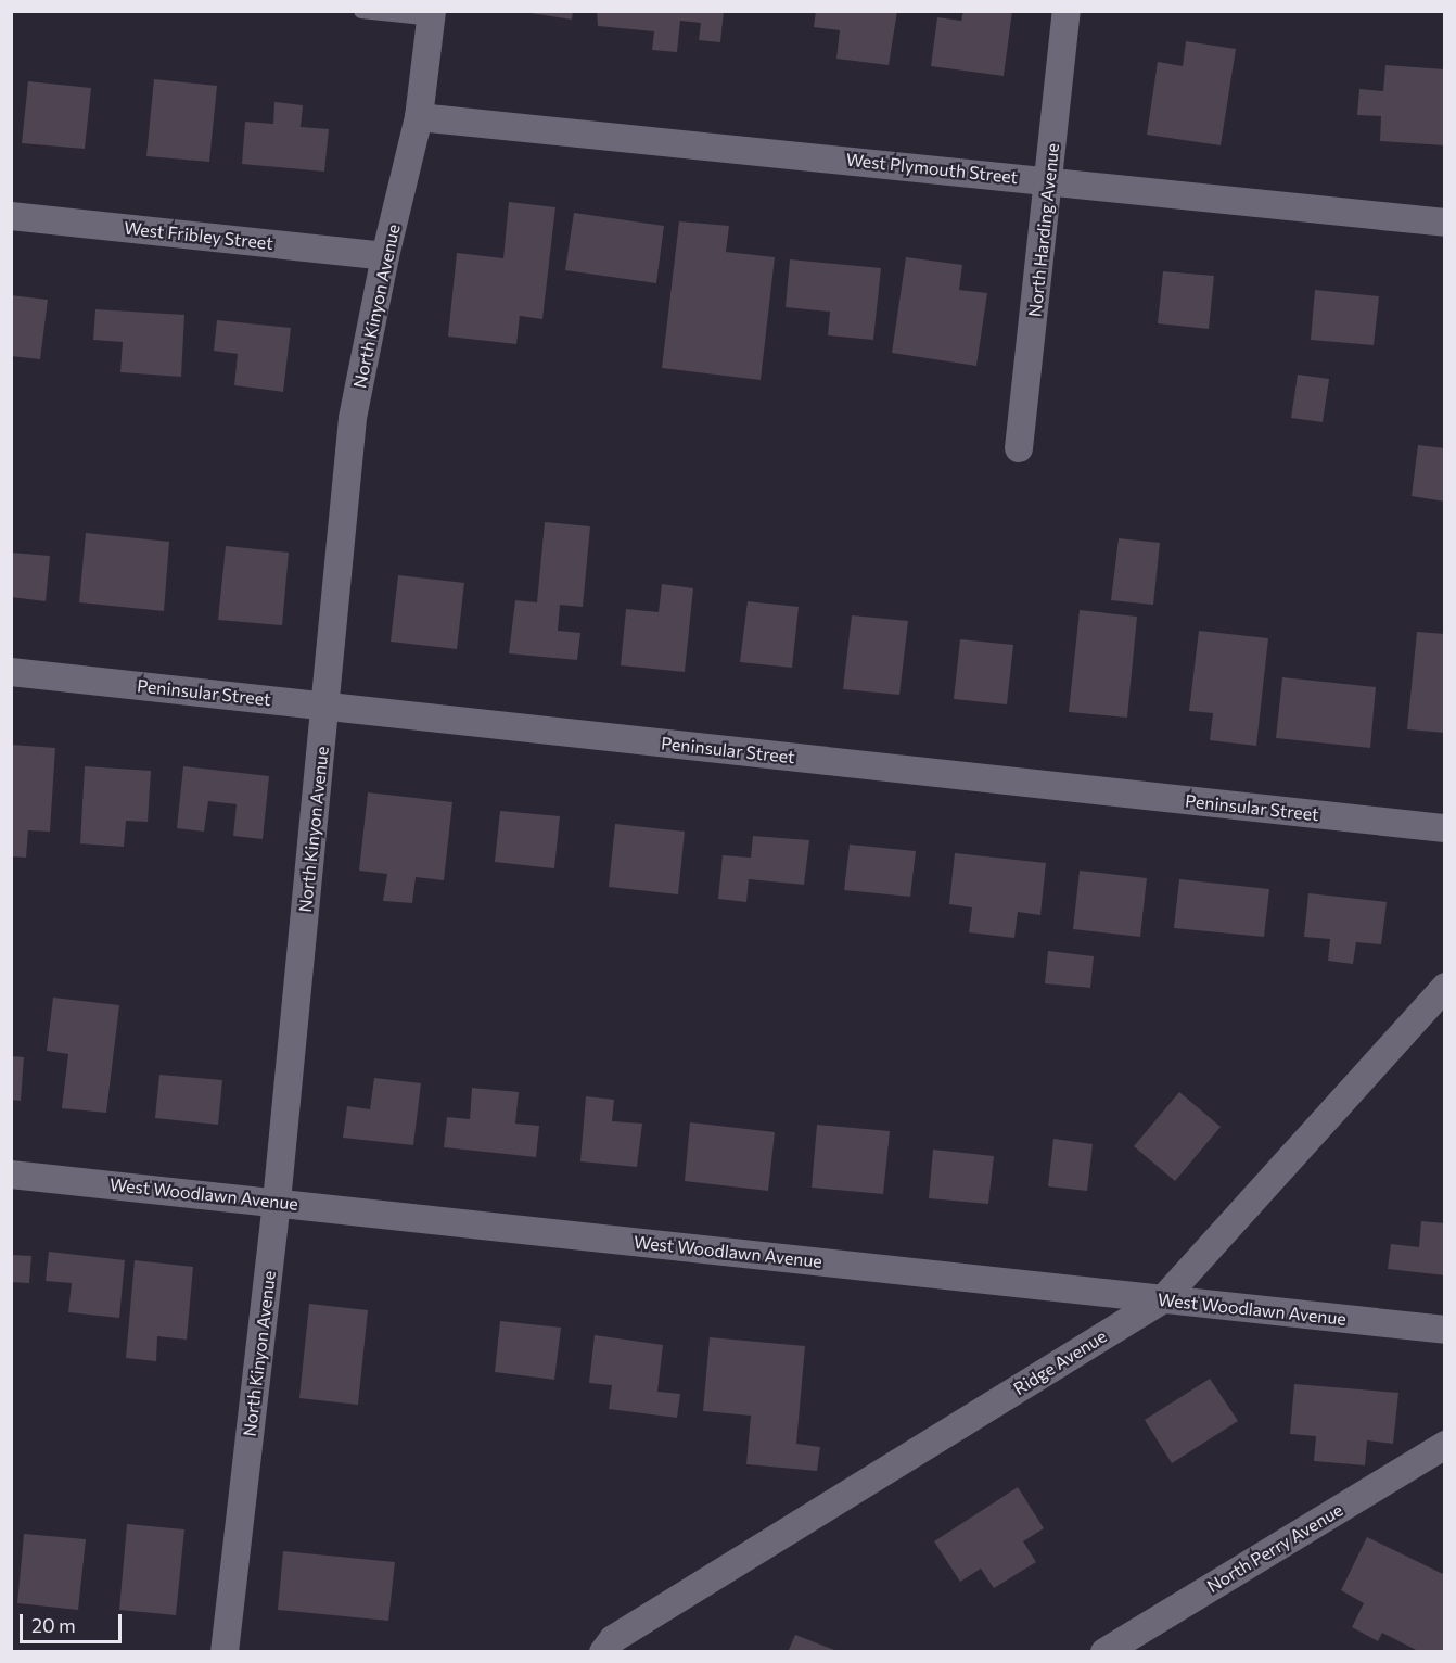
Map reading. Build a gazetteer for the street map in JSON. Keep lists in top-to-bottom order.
{
  "streets": {
    "street": [
      "West Plymouth Street",
      "North Harding Avenue",
      "West Fribley Street",
      "North Kinyon Avenue",
      "Peninsular Street",
      "West Woodlawn Avenue",
      "Ridge Avenue",
      "North Perry Avenue"
    ]
  },
  "crossings": [
    ["West Plymouth Street", "North Harding Avenue"],
    ["West Plymouth Street", "North Kinyon Avenue"],
    ["West Fribley Street", "North Kinyon Avenue"],
    ["North Kinyon Avenue", "Peninsular Street"],
    ["North Kinyon Avenue", "West Woodlawn Avenue"],
    ["West Woodlawn Avenue", "Ridge Avenue"]
  ],
  "scale_bar": "20 m"
}
